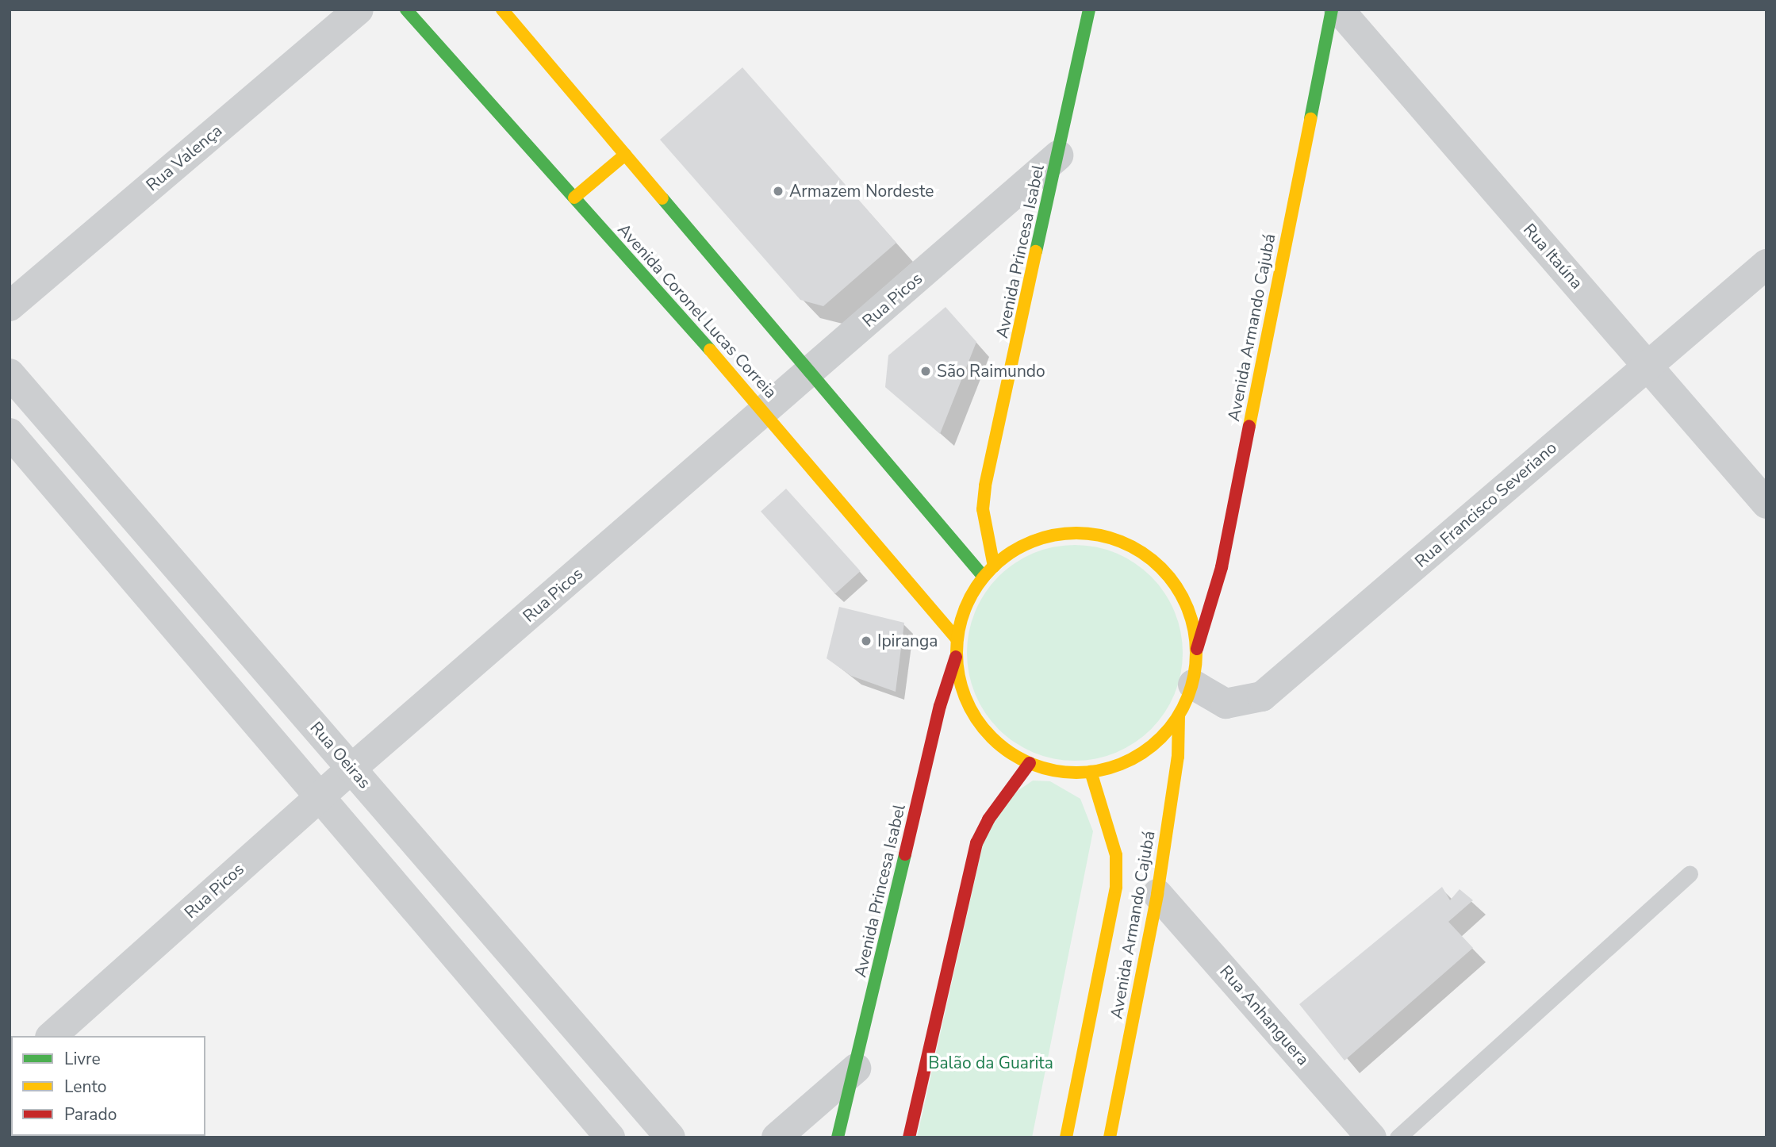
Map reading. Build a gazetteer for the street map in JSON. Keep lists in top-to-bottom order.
{
  "streets": {
    "main road": ["Avenida Princesa Isabel", "Avenida Coronel Lucas Correia", "Avenida Armando Cajubá"],
    "street": [
      "Rua Valença",
      "Rua Itaúna",
      "Rua Picos",
      "Rua Francisco Severiano",
      "Rua Oeiras",
      "Rua Anhanguera"
    ]
  },
  "crossings": [
    ["Avenida Princesa Isabel", "Rua Picos"],
    ["Avenida Princesa Isabel", "Avenida Coronel Lucas Correia"],
    ["Avenida Princesa Isabel", "Avenida Armando Cajubá"],
    ["Rua Itaúna", "Rua Francisco Severiano"],
    ["Rua Picos", "Avenida Coronel Lucas Correia"],
    ["Rua Picos", "Rua Oeiras"],
    ["Avenida Armando Cajubá", "Rua Francisco Severiano"],
    ["Avenida Armando Cajubá", "Rua Anhanguera"]
  ],
  "parks": ["Balão da Guarita"],
  "places": ["Armazem Nordeste", "São Raimundo", "Ipiranga"],
  "legend": ["Livre", "Lento", "Parado"]
}
